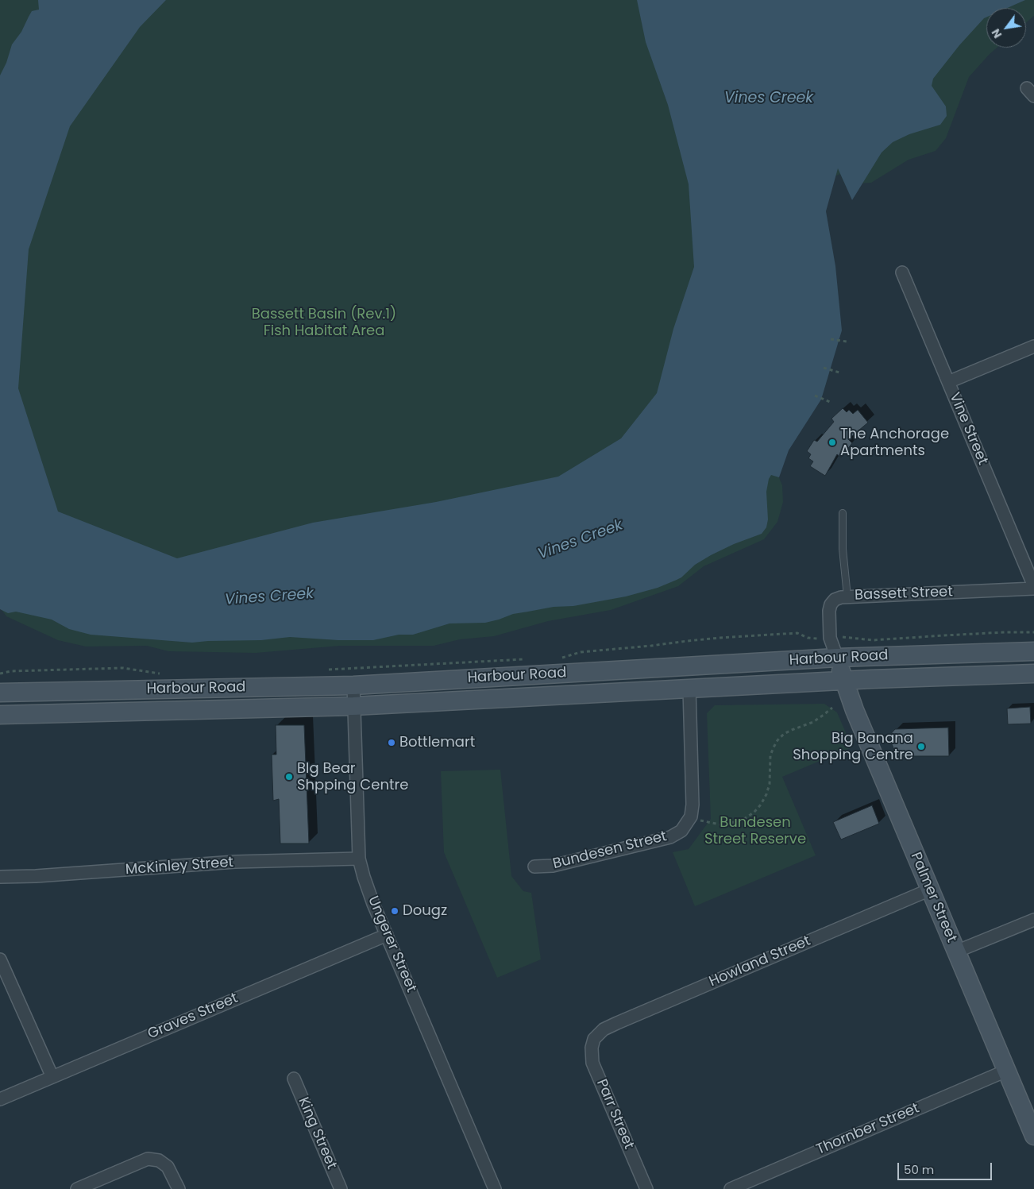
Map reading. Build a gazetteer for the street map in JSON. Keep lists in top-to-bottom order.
{
  "streets": {
    "main road": ["Harbour Road", "Palmer Street"],
    "street": [
      "Vine Street",
      "Bassett Street",
      "Bundesen Street",
      "McKinley Street",
      "Ungerer Street",
      "Howland Street",
      "Graves Street",
      "Parr Street",
      "Thornber Street",
      "King Street"
    ]
  },
  "crossings": [
    ["Vine Street", "Bassett Street"],
    ["Bassett Street", "Harbour Road"],
    ["Bassett Street", "Palmer Street"],
    ["Harbour Road", "Palmer Street"],
    ["Harbour Road", "Ungerer Street"],
    ["McKinley Street", "Ungerer Street"],
    ["Palmer Street", "Howland Street"],
    ["Palmer Street", "Thornber Street"],
    ["Ungerer Street", "Graves Street"],
    ["Howland Street", "Parr Street"]
  ],
  "water": ["Vines Creek"],
  "parks": ["Bassett Basin (Rev.1) Fish Habitat Area", "Bundesen Street Reserve"],
  "places": [
    "The Anchorage Apartments",
    "Bottlemart",
    "Big Banana Shopping Centre",
    "BIg Bear Shpping Centre",
    "Dougz"
  ],
  "scale_bar": "50 m",
  "north": "bottom left"
}
